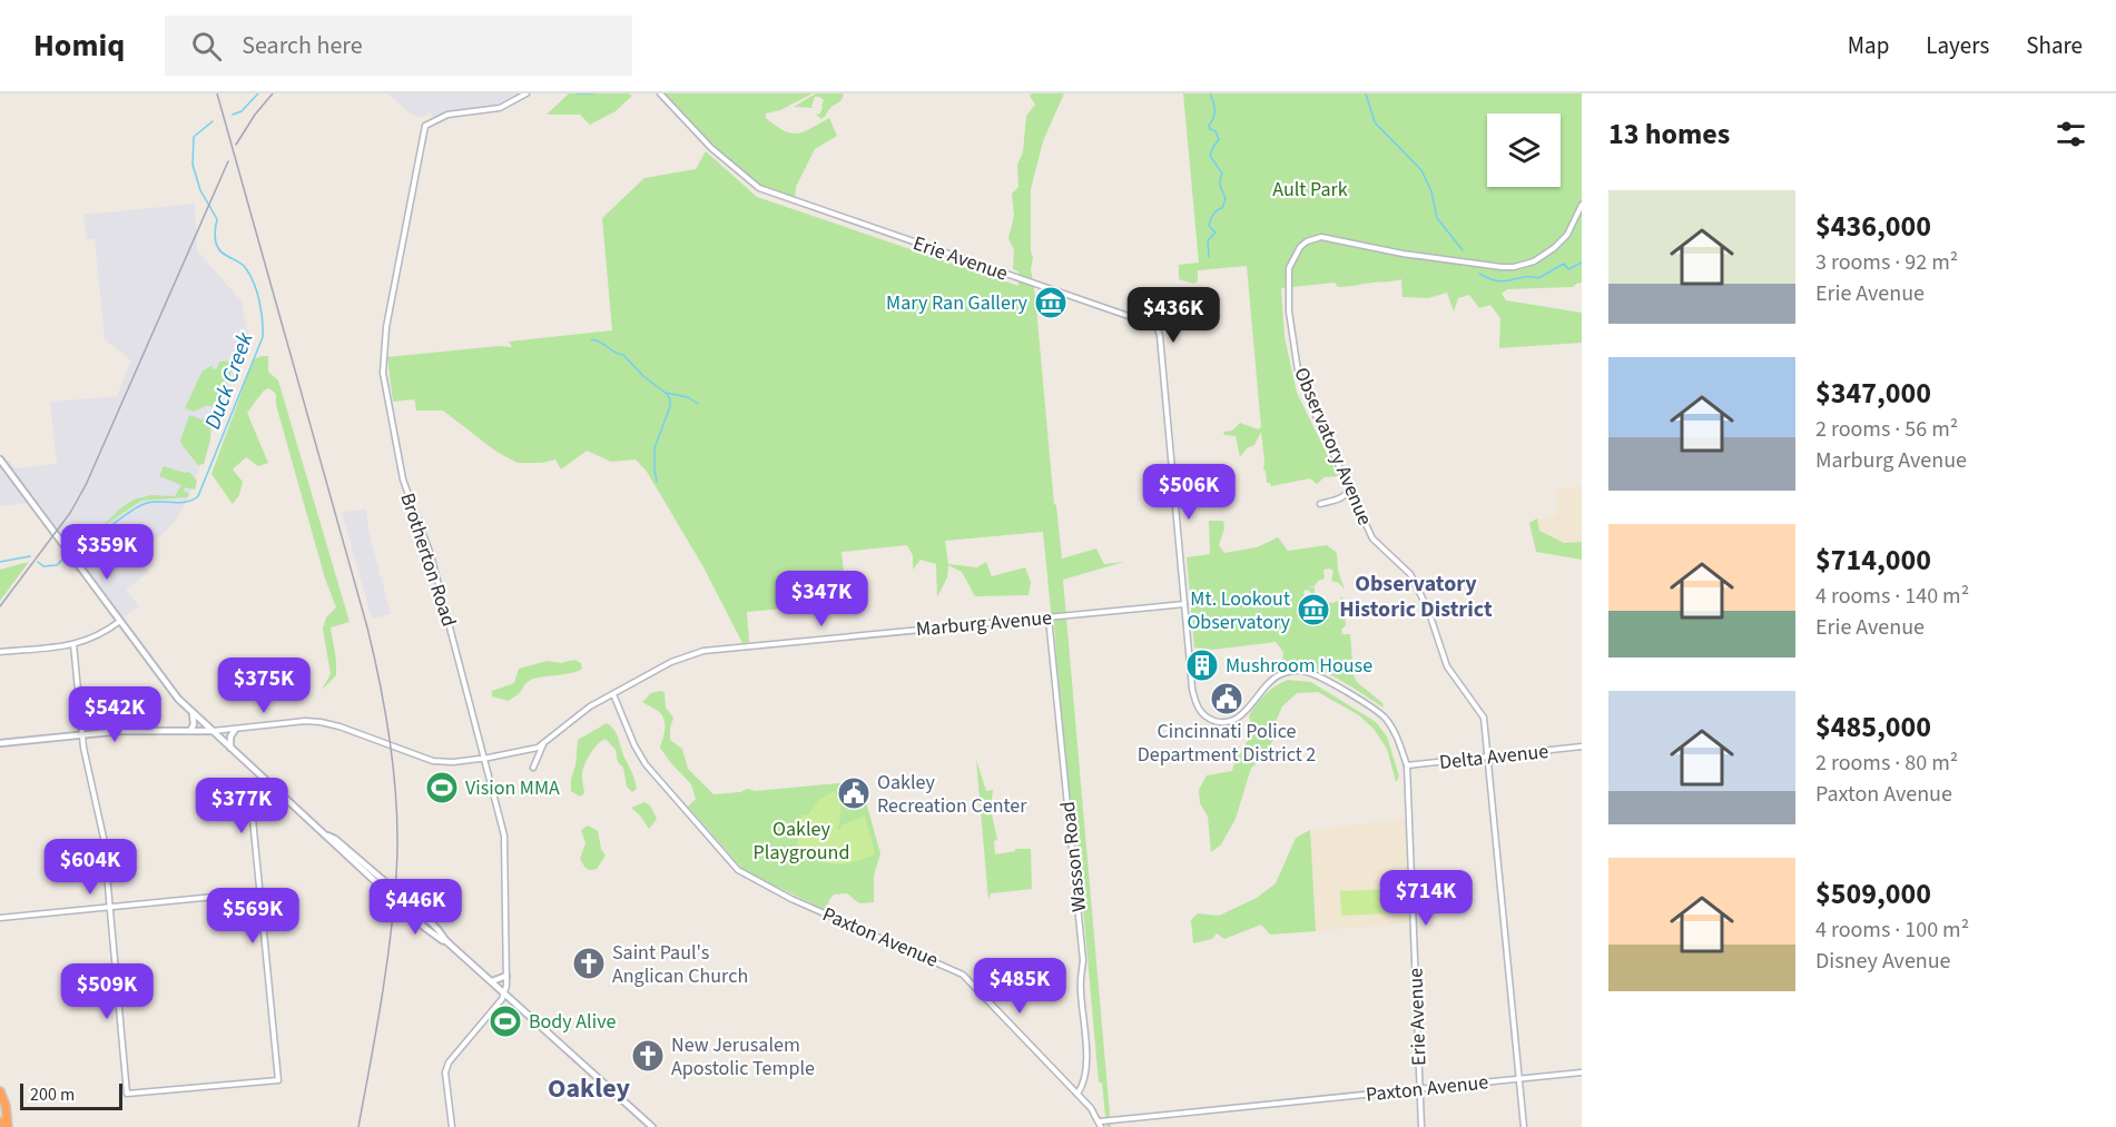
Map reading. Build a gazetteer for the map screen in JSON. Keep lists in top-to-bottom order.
{
  "streets": {
    "street": [
      "Erie Avenue",
      "Observatory Avenue",
      "Brotherton Road",
      "Marburg Avenue",
      "Delta Avenue",
      "Wasson Road",
      "Paxton Avenue"
    ]
  },
  "crossings": [
    ["Erie Avenue", "Marburg Avenue"],
    ["Erie Avenue", "Delta Avenue"],
    ["Erie Avenue", "Paxton Avenue"],
    ["Observatory Avenue", "Delta Avenue"],
    ["Observatory Avenue", "Paxton Avenue"],
    ["Brotherton Road", "Marburg Avenue"],
    ["Marburg Avenue", "Wasson Road"],
    ["Marburg Avenue", "Paxton Avenue"],
    ["Wasson Road", "Paxton Avenue"]
  ],
  "districts": ["Observatory Historic District", "Oakley"],
  "water": ["Duck Creek"],
  "parks": ["Ault Park", "Oakley Playground"],
  "places": {
    "museum": ["Mary Ran Gallery", "Mt. Lookout Observatory"],
    "building": ["Mushroom House"],
    "public building": ["Cincinnati Police Department District 2", "Oakley Recreation Center"],
    "sports": ["Vision MMA", "Body Alive"],
    "church": ["Saint Paul's Anglican Church", "New Jerusalem Apostolic Temple"]
  },
  "scale_bar": "200 m",
  "page": {
    "header": "Homiq",
    "search": "Search here",
    "nav": ["Map", "Layers", "Share"],
    "heading": "13 homes",
    "list": [
      {
        "name": "$436,000",
        "note": "3 rooms · 92 m² · Erie Avenue"
      },
      {
        "name": "$347,000",
        "note": "2 rooms · 56 m² · Marburg Avenue"
      },
      {
        "name": "$714,000",
        "note": "4 rooms · 140 m² · Erie Avenue"
      },
      {
        "name": "$485,000",
        "note": "2 rooms · 80 m² · Paxton Avenue"
      },
      {
        "name": "$509,000",
        "note": "4 rooms · 100 m² · Disney Avenue"
      }
    ],
    "price": [
      "$436K",
      "$506K",
      "$359K",
      "$347K",
      "$375K",
      "$542K",
      "$377K",
      "$604K",
      "$714K",
      "$446K",
      "$569K",
      "$485K",
      "$509K"
    ],
    "scale": "200 m"
  }
}
